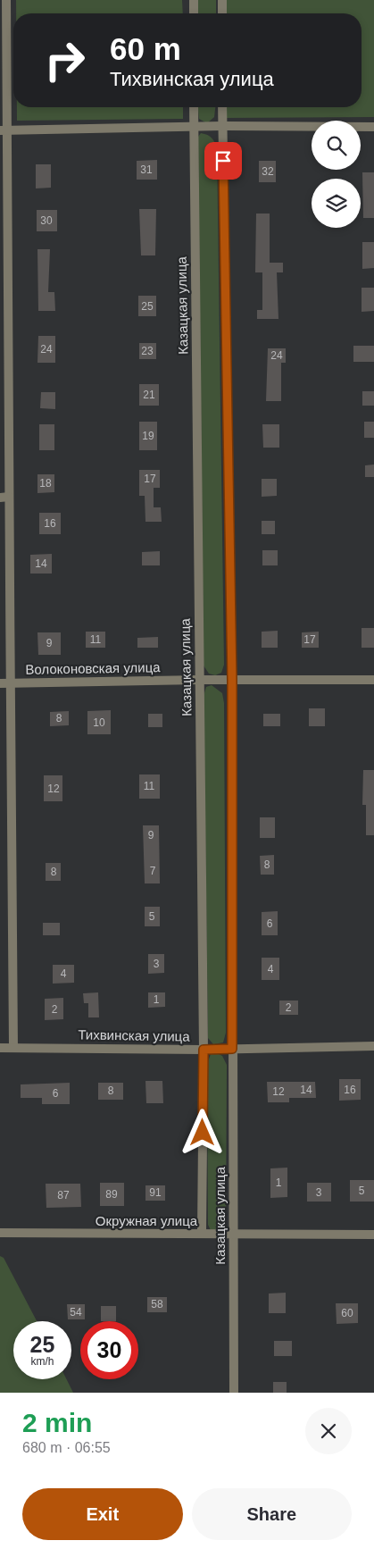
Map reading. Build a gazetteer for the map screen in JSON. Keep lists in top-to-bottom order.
{
  "streets": {
    "street": [
      "Казацкая улица",
      "Волоконовская улица",
      "Тихвинская улица",
      "Окружная улица"
    ]
  },
  "crossings": [
    ["Казацкая улица", "Волоконовская улица"],
    ["Казацкая улица", "Тихвинская улица"],
    ["Казацкая улица", "Окружная улица"]
  ],
  "house_numbers": [
    "31",
    "32",
    "30",
    "25",
    "24",
    "23",
    "24",
    "21",
    "19",
    "17",
    "18",
    "16",
    "14",
    "11",
    "17",
    "9",
    "8",
    "10",
    "11",
    "12",
    "9",
    "8",
    "7",
    "8",
    "5",
    "6",
    "3",
    "4",
    "4",
    "1",
    "2",
    "2",
    "14",
    "16",
    "8",
    "12",
    "6",
    "1",
    "5",
    "91",
    "3",
    "89",
    "87",
    "58",
    "54",
    "60"
  ],
  "page": {
    "turn": ["60 m", "Тихвинская улица"],
    "speed": "25 km/h",
    "limit": "30",
    "heading": ["2 min", "680 m · 06:55"],
    "buttons": ["Exit", "Share"]
  }
}
